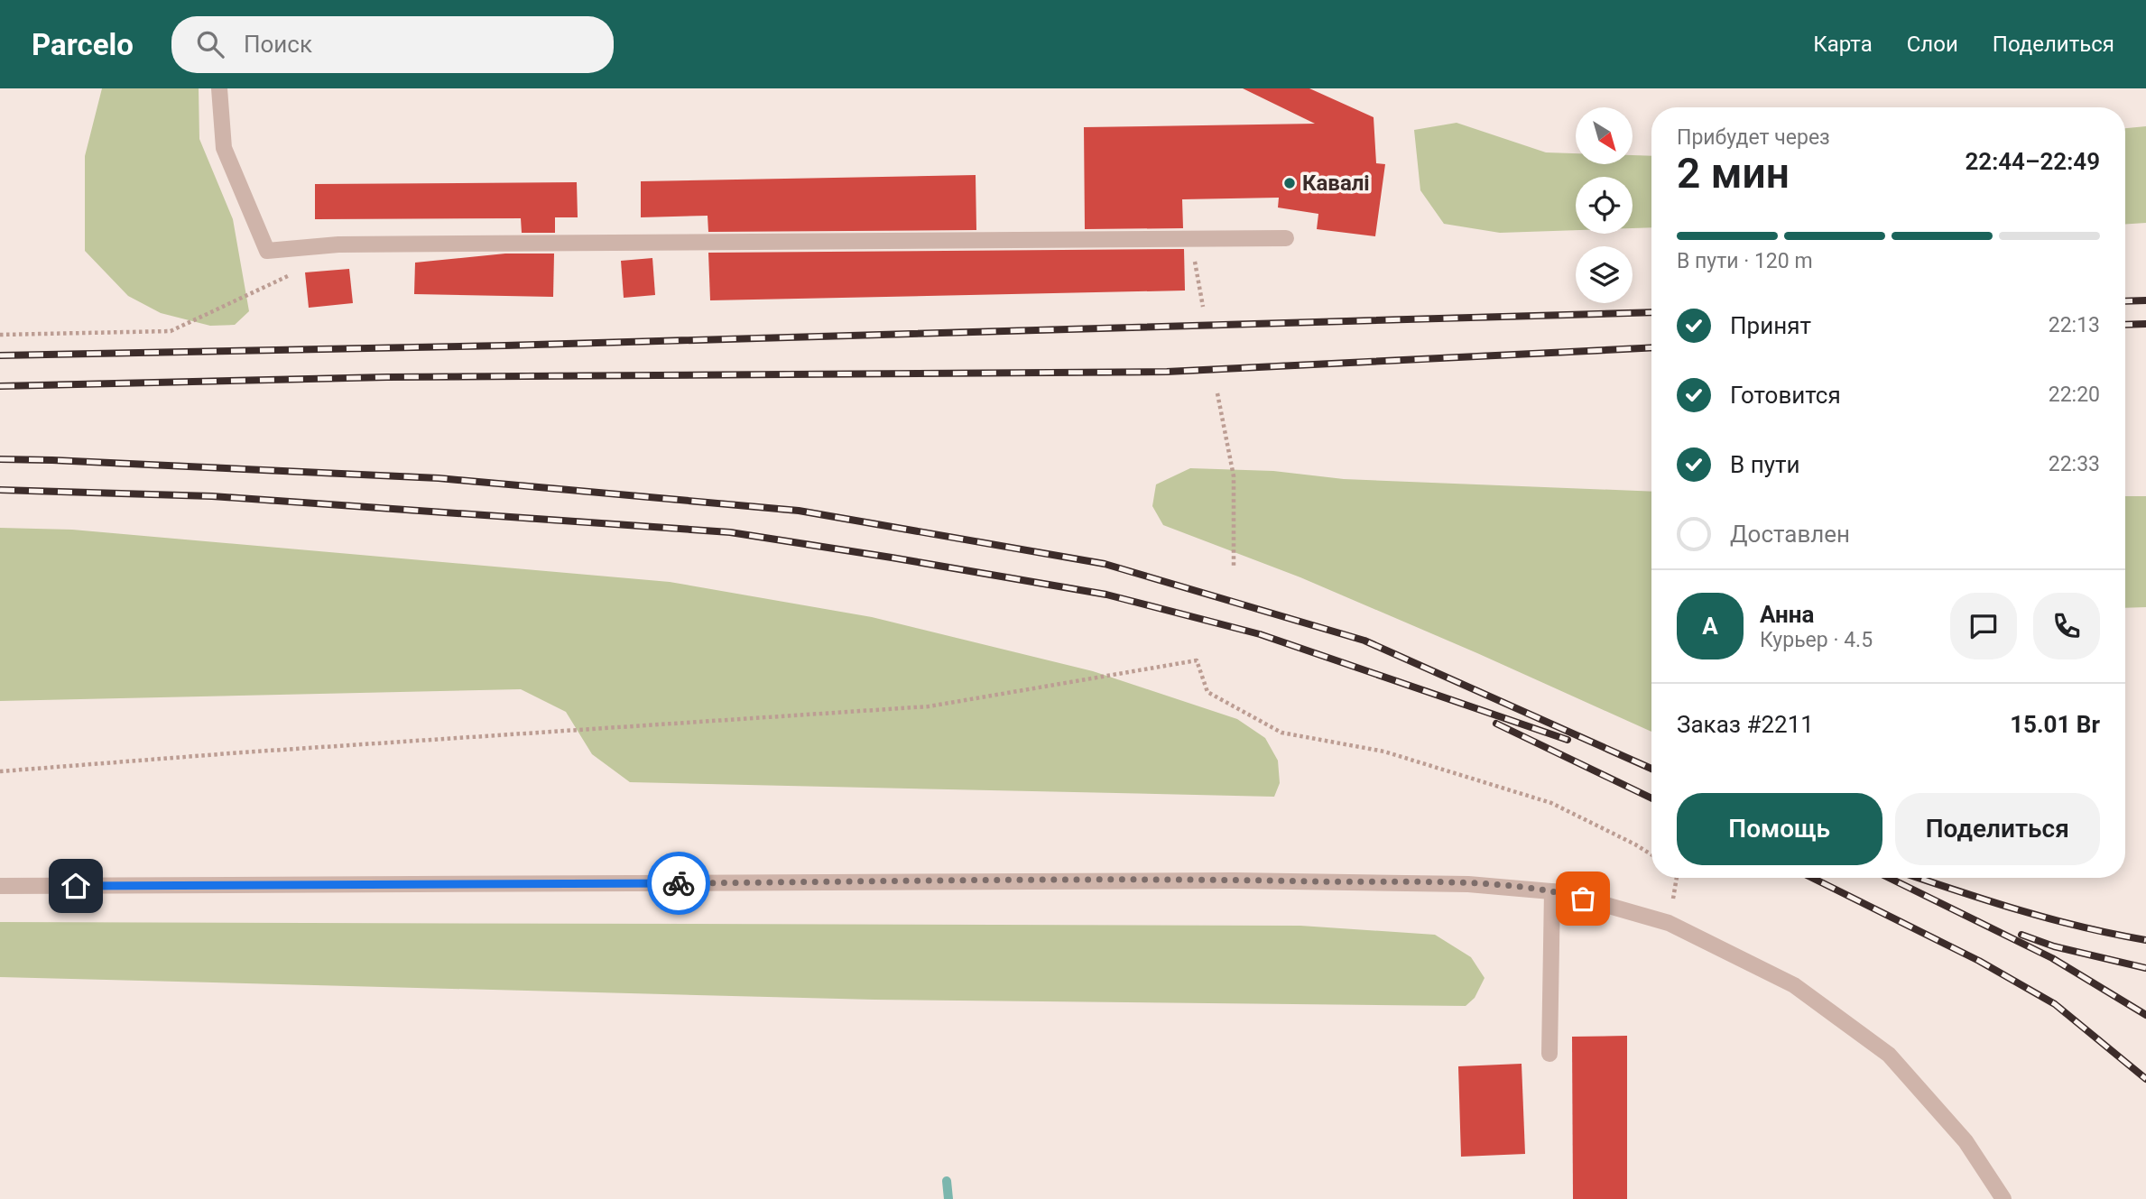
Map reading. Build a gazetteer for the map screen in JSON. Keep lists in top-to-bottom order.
{
  "places": ["Кавалі"],
  "north": "bottom right",
  "page": {
    "header": "Parcelo",
    "search": "Поиск",
    "nav": ["Карта", "Слои", "Поделиться"],
    "heading": ["2 мин", "Прибудет через", "22:44–22:49"],
    "panel": [
      "Анна",
      "Курьер · 4.5",
      "Заказ #2211",
      "15.01 Br"
    ],
    "bar": "В пути · 120 m",
    "list": [
      ["Принят", "22:13"],
      ["Готовится", "22:20"],
      ["В пути", "22:33"],
      "Доставлен"
    ],
    "round": "А",
    "buttons": ["Помощь", "Поделиться"]
  }
}
